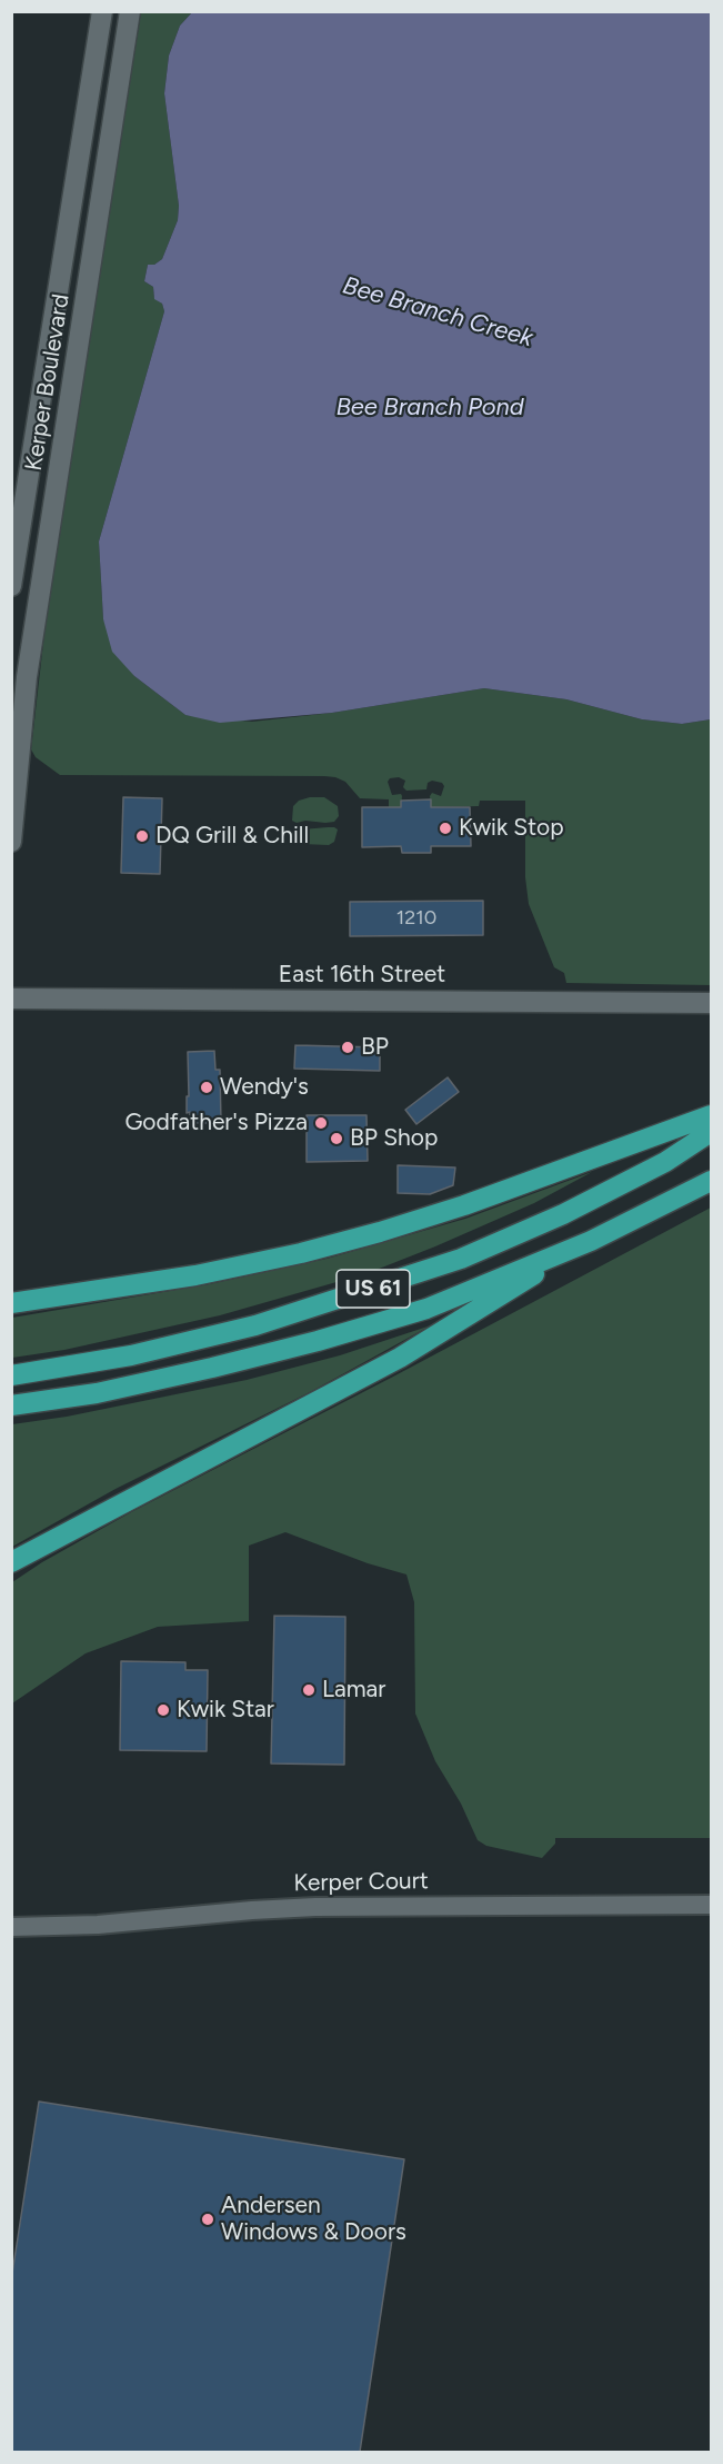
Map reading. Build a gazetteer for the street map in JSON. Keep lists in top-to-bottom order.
{
  "streets": {
    "highway": ["US 61"],
    "main road": ["Kerper Boulevard", "East 16th Street"],
    "street": ["Kerper Court"]
  },
  "water": ["Bee Branch Creek", "Bee Branch Pond"],
  "places": [
    "Kwik Stop",
    "DQ Grill & Chill",
    "BP",
    "Wendy's",
    "Godfather's Pizza",
    "BP Shop",
    "Lamar",
    "Kwik Star",
    "Andersen Windows & Doors"
  ],
  "house_numbers": ["1210"]
}
